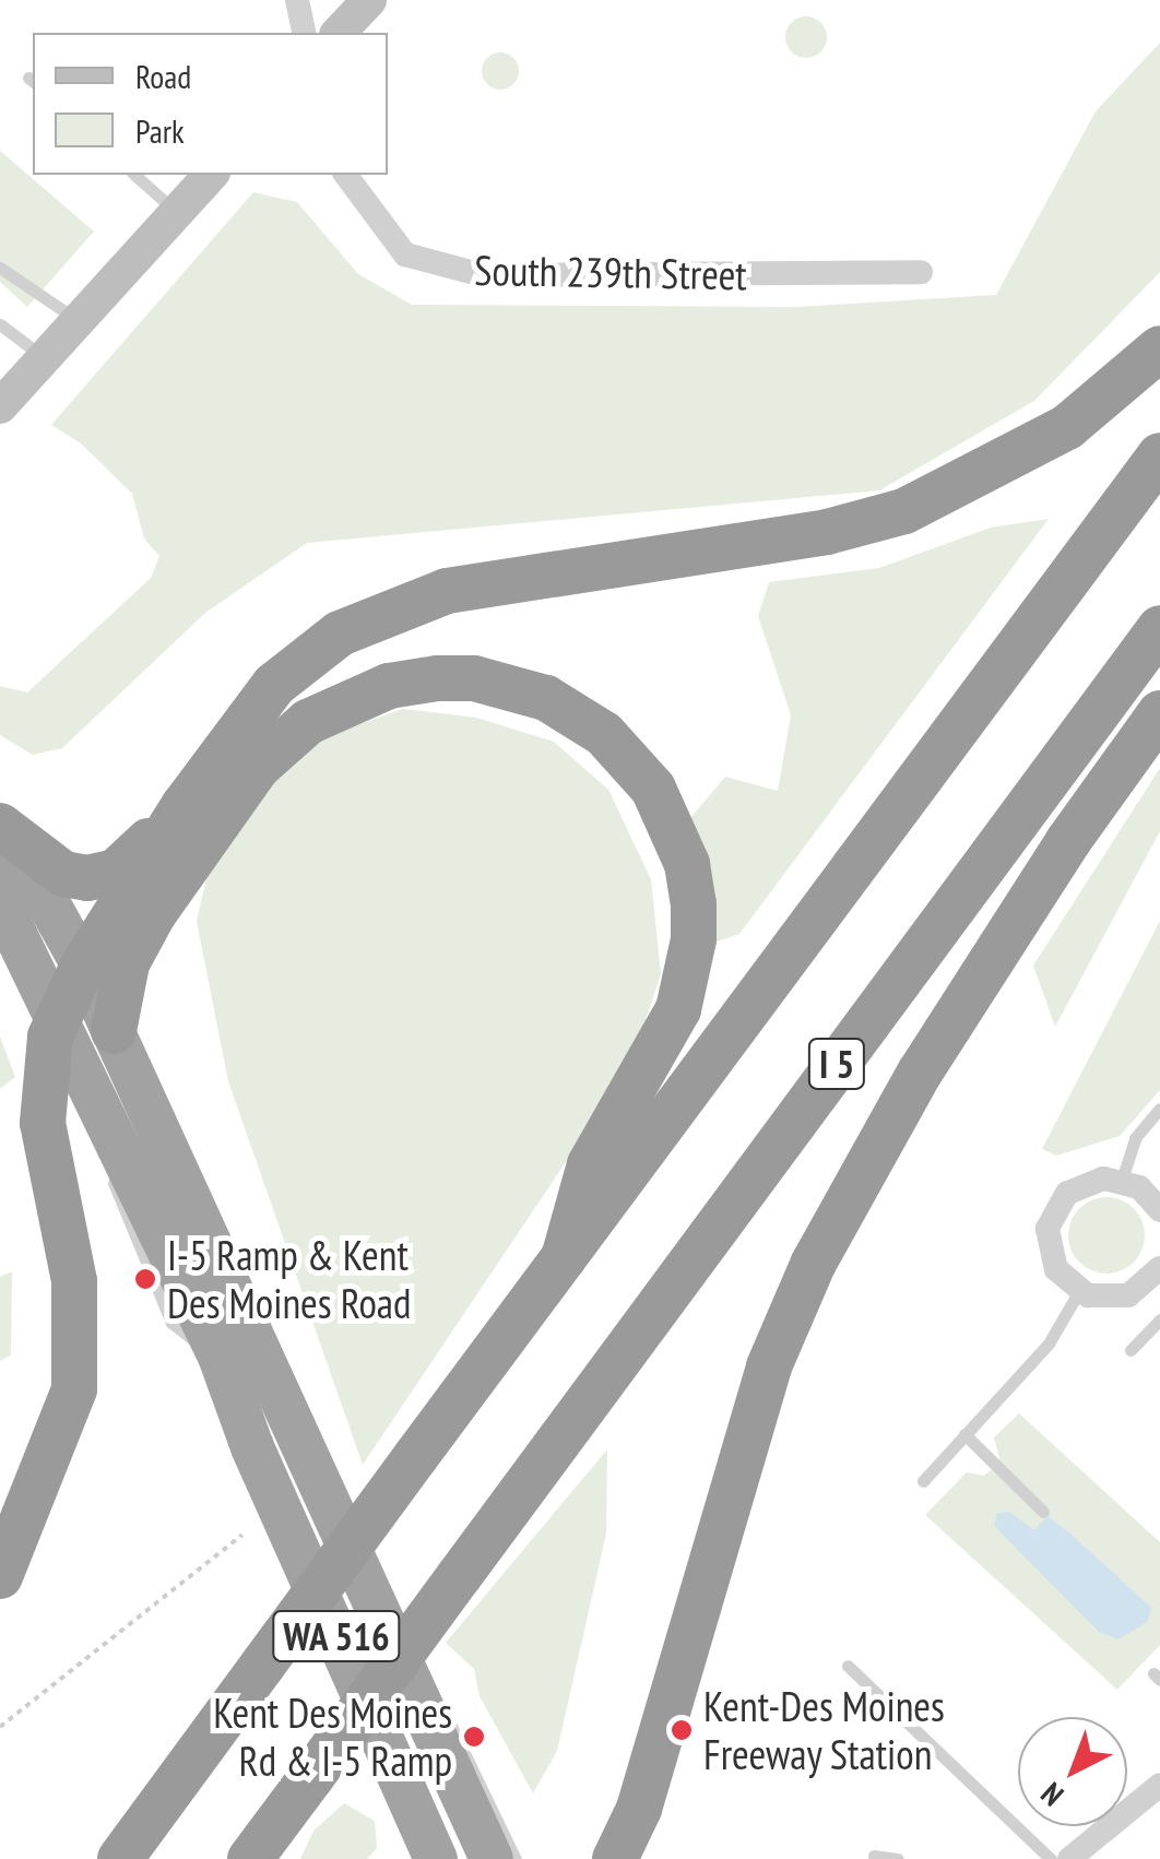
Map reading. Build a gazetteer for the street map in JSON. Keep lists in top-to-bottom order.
{
  "streets": {
    "highway": ["I 5", "WA 516"],
    "street": ["South 239th Street"]
  },
  "places": ["I-5 Ramp & Kent Des Moines Road", "Kent-Des Moines Freeway Station", "Kent Des Moines Rd & I-5 Ramp"],
  "legend": ["Road", "Park"],
  "north": "bottom left"
}
